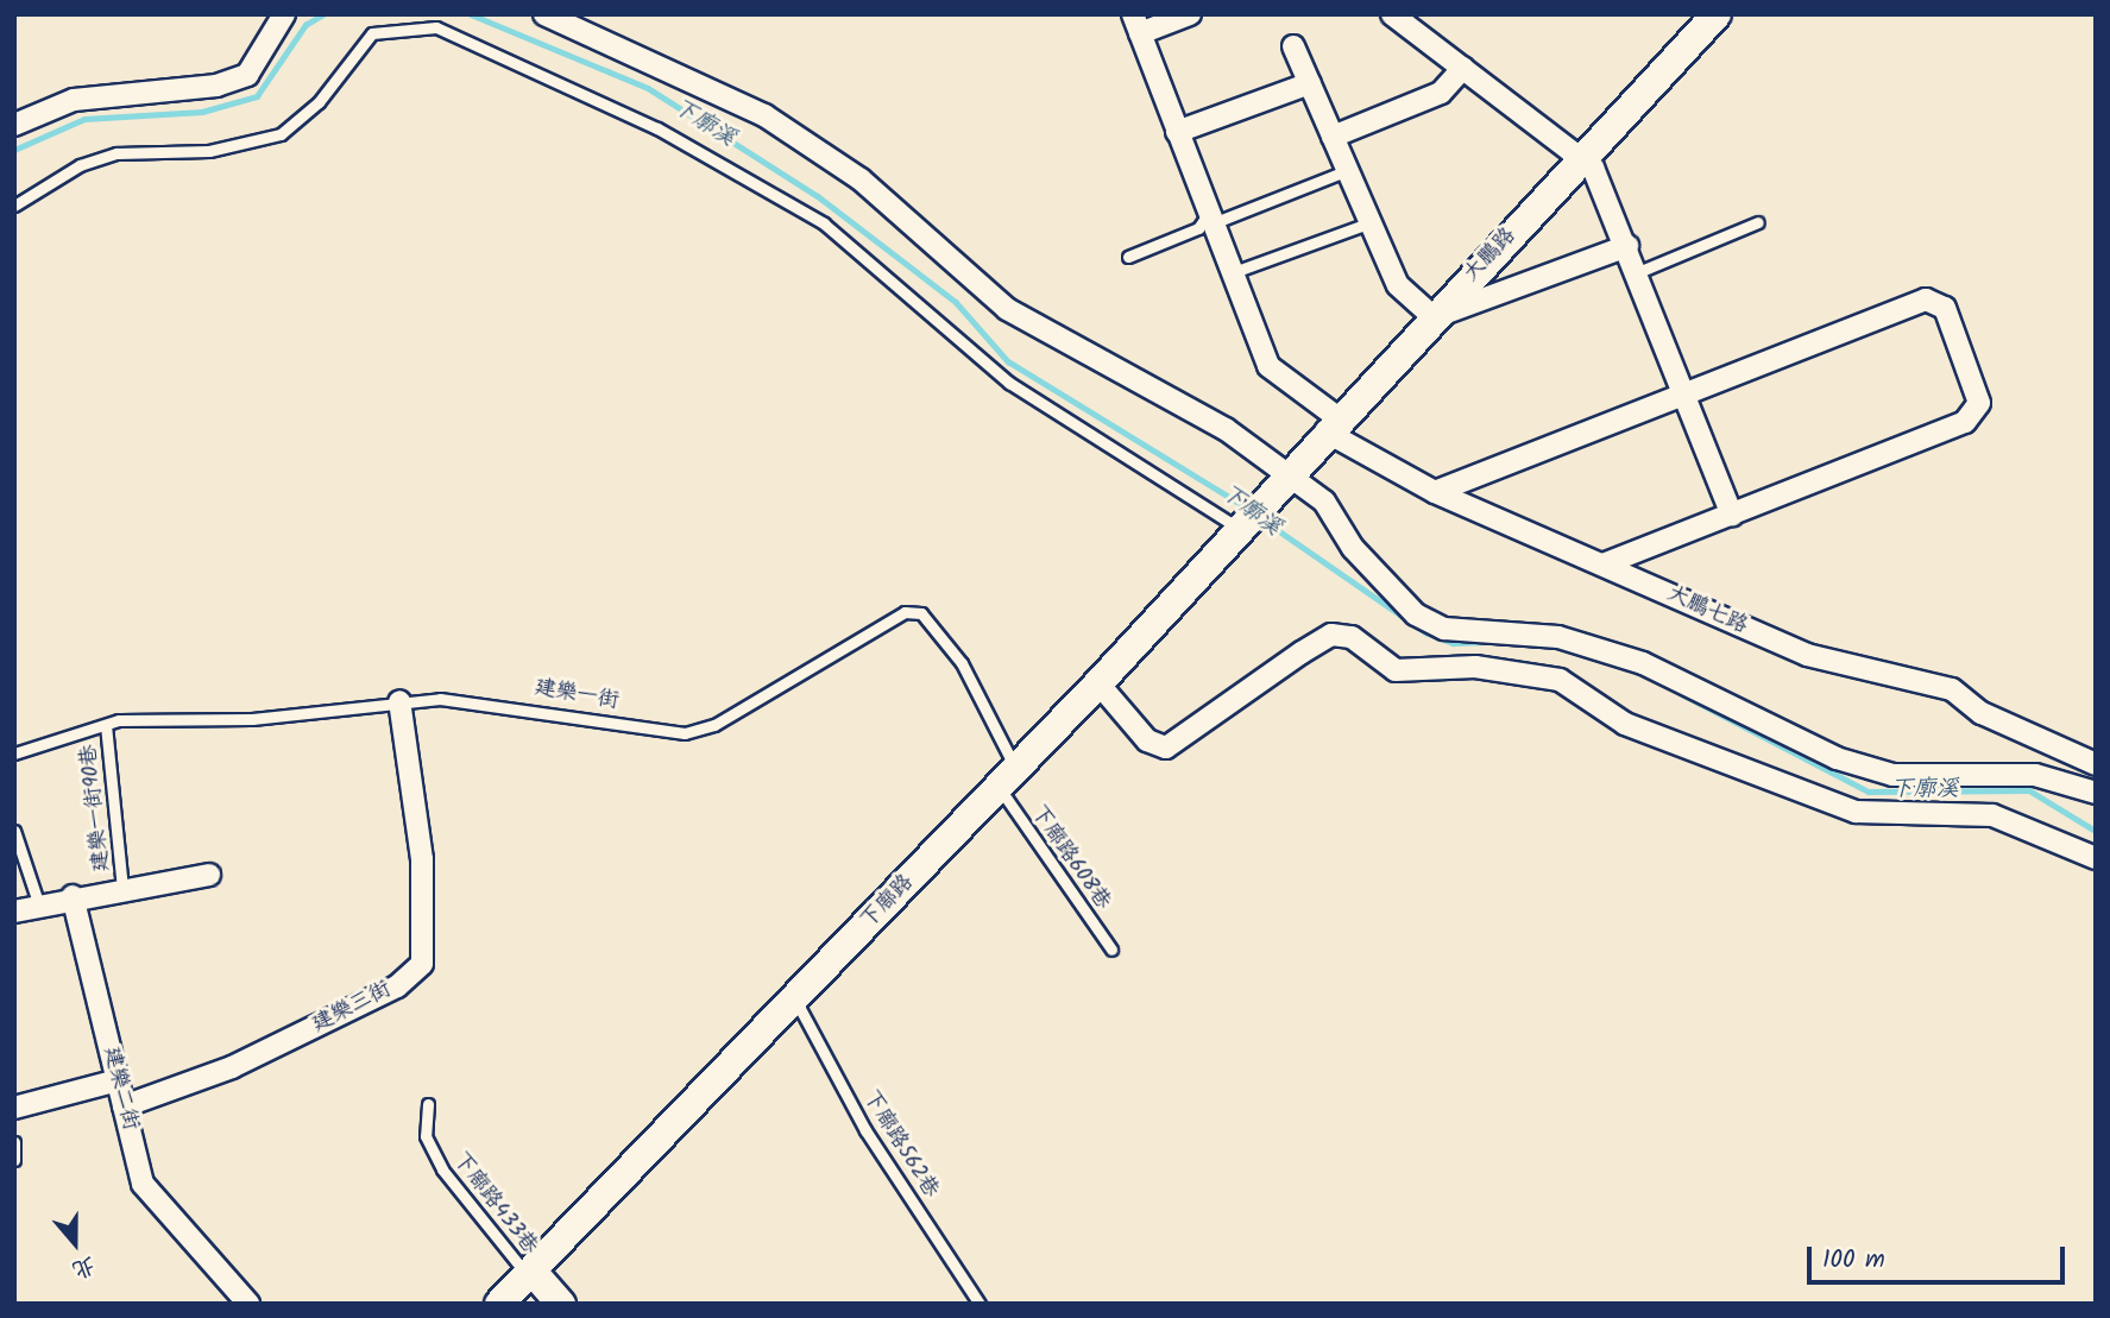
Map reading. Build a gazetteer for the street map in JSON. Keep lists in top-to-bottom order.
{
  "streets": {
    "street": [
      "大鵬路",
      "大鵬七路",
      "下廍路",
      "建樂三街",
      "建樂二街"
    ],
    "lane": [
      "建樂一街",
      "建樂一街90巷",
      "下廍路608巷",
      "下廍路562巷",
      "下廍路433巷"
    ]
  },
  "crossings": [
    ["大鵬路", "大鵬七路"],
    ["大鵬路", "下廍路"],
    ["建樂一街", "建樂一街90巷"],
    ["建樂一街", "下廍路608巷"],
    ["建樂一街", "下廍路"],
    ["建樂一街", "建樂三街"],
    ["下廍路608巷", "下廍路"],
    ["下廍路", "下廍路562巷"],
    ["下廍路", "下廍路433巷"],
    ["建樂三街", "建樂二街"]
  ],
  "water": ["下廓溪"],
  "scale_bar": "100 m",
  "north": "bottom"
}
